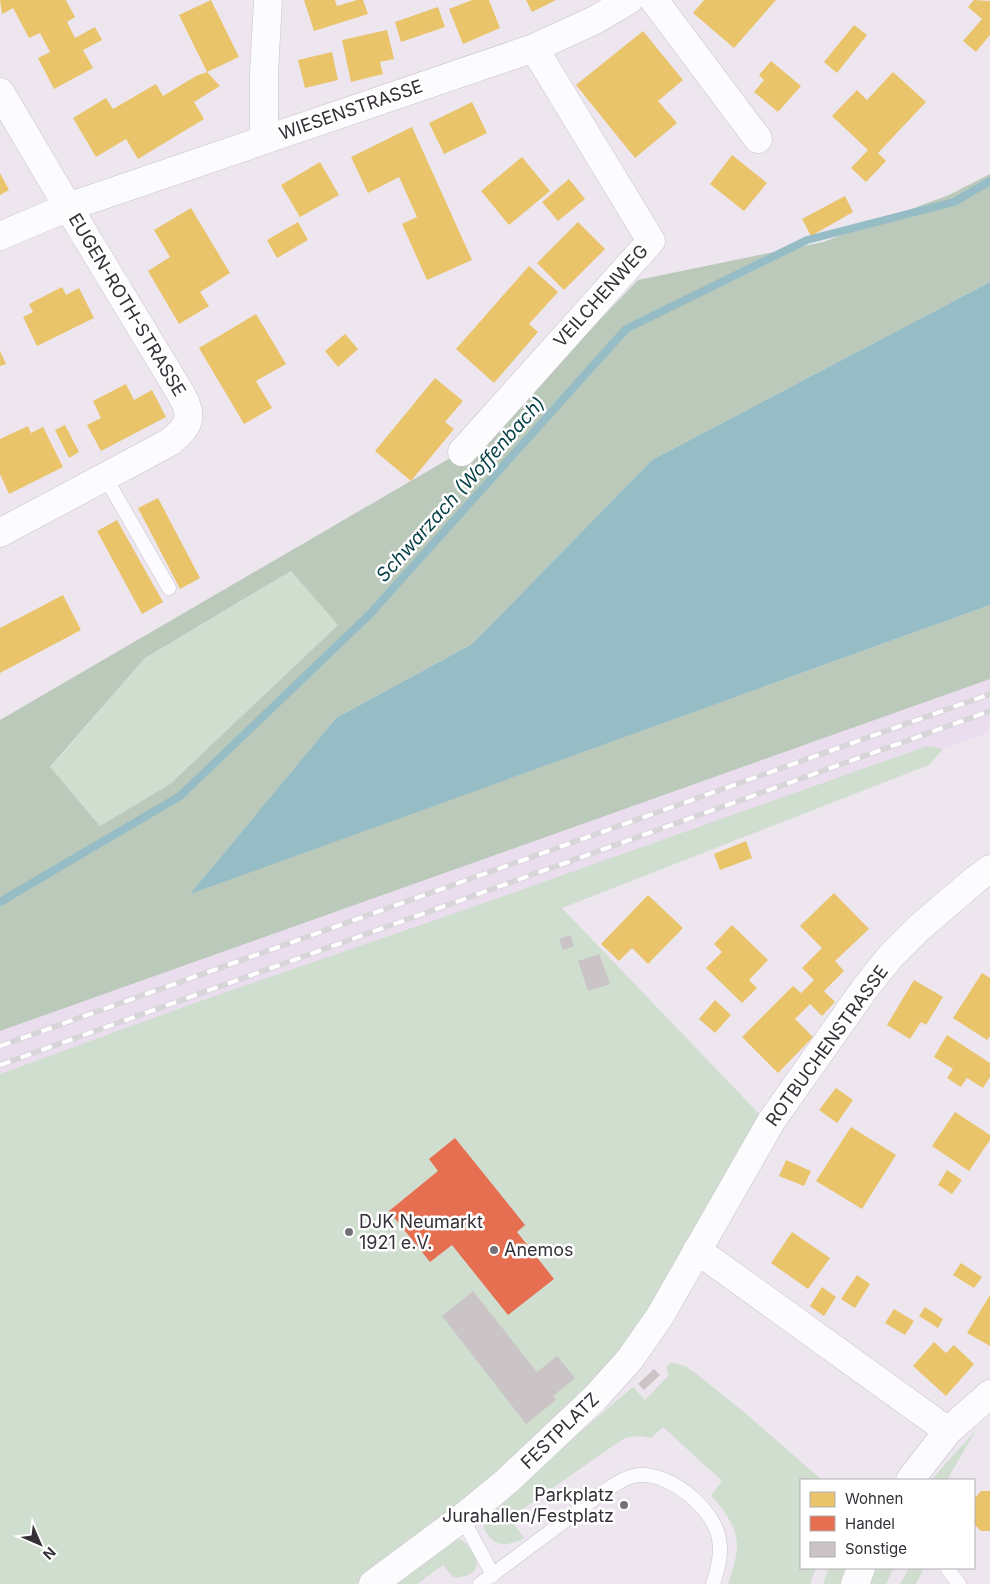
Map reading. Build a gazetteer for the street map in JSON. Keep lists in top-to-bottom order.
{
  "streets": {
    "street": [
      "WIESENSTRASSE",
      "VEILCHENWEG",
      "EUGEN-ROTH-STRASSE",
      "ROTBUCHENSTRASSE",
      "FESTPLATZ"
    ]
  },
  "crossings": [
    ["WIESENSTRASSE", "VEILCHENWEG"],
    ["WIESENSTRASSE", "EUGEN-ROTH-STRASSE"],
    ["ROTBUCHENSTRASSE", "FESTPLATZ"]
  ],
  "water": ["Schwarzach (Woffenbach)"],
  "places": ["DJK Neumarkt 1921 e.V.", "Anemos", "Parkplatz Jurahallen/Festplatz"],
  "legend": ["Wohnen", "Handel", "Sonstige"],
  "north": "bottom right"
}
